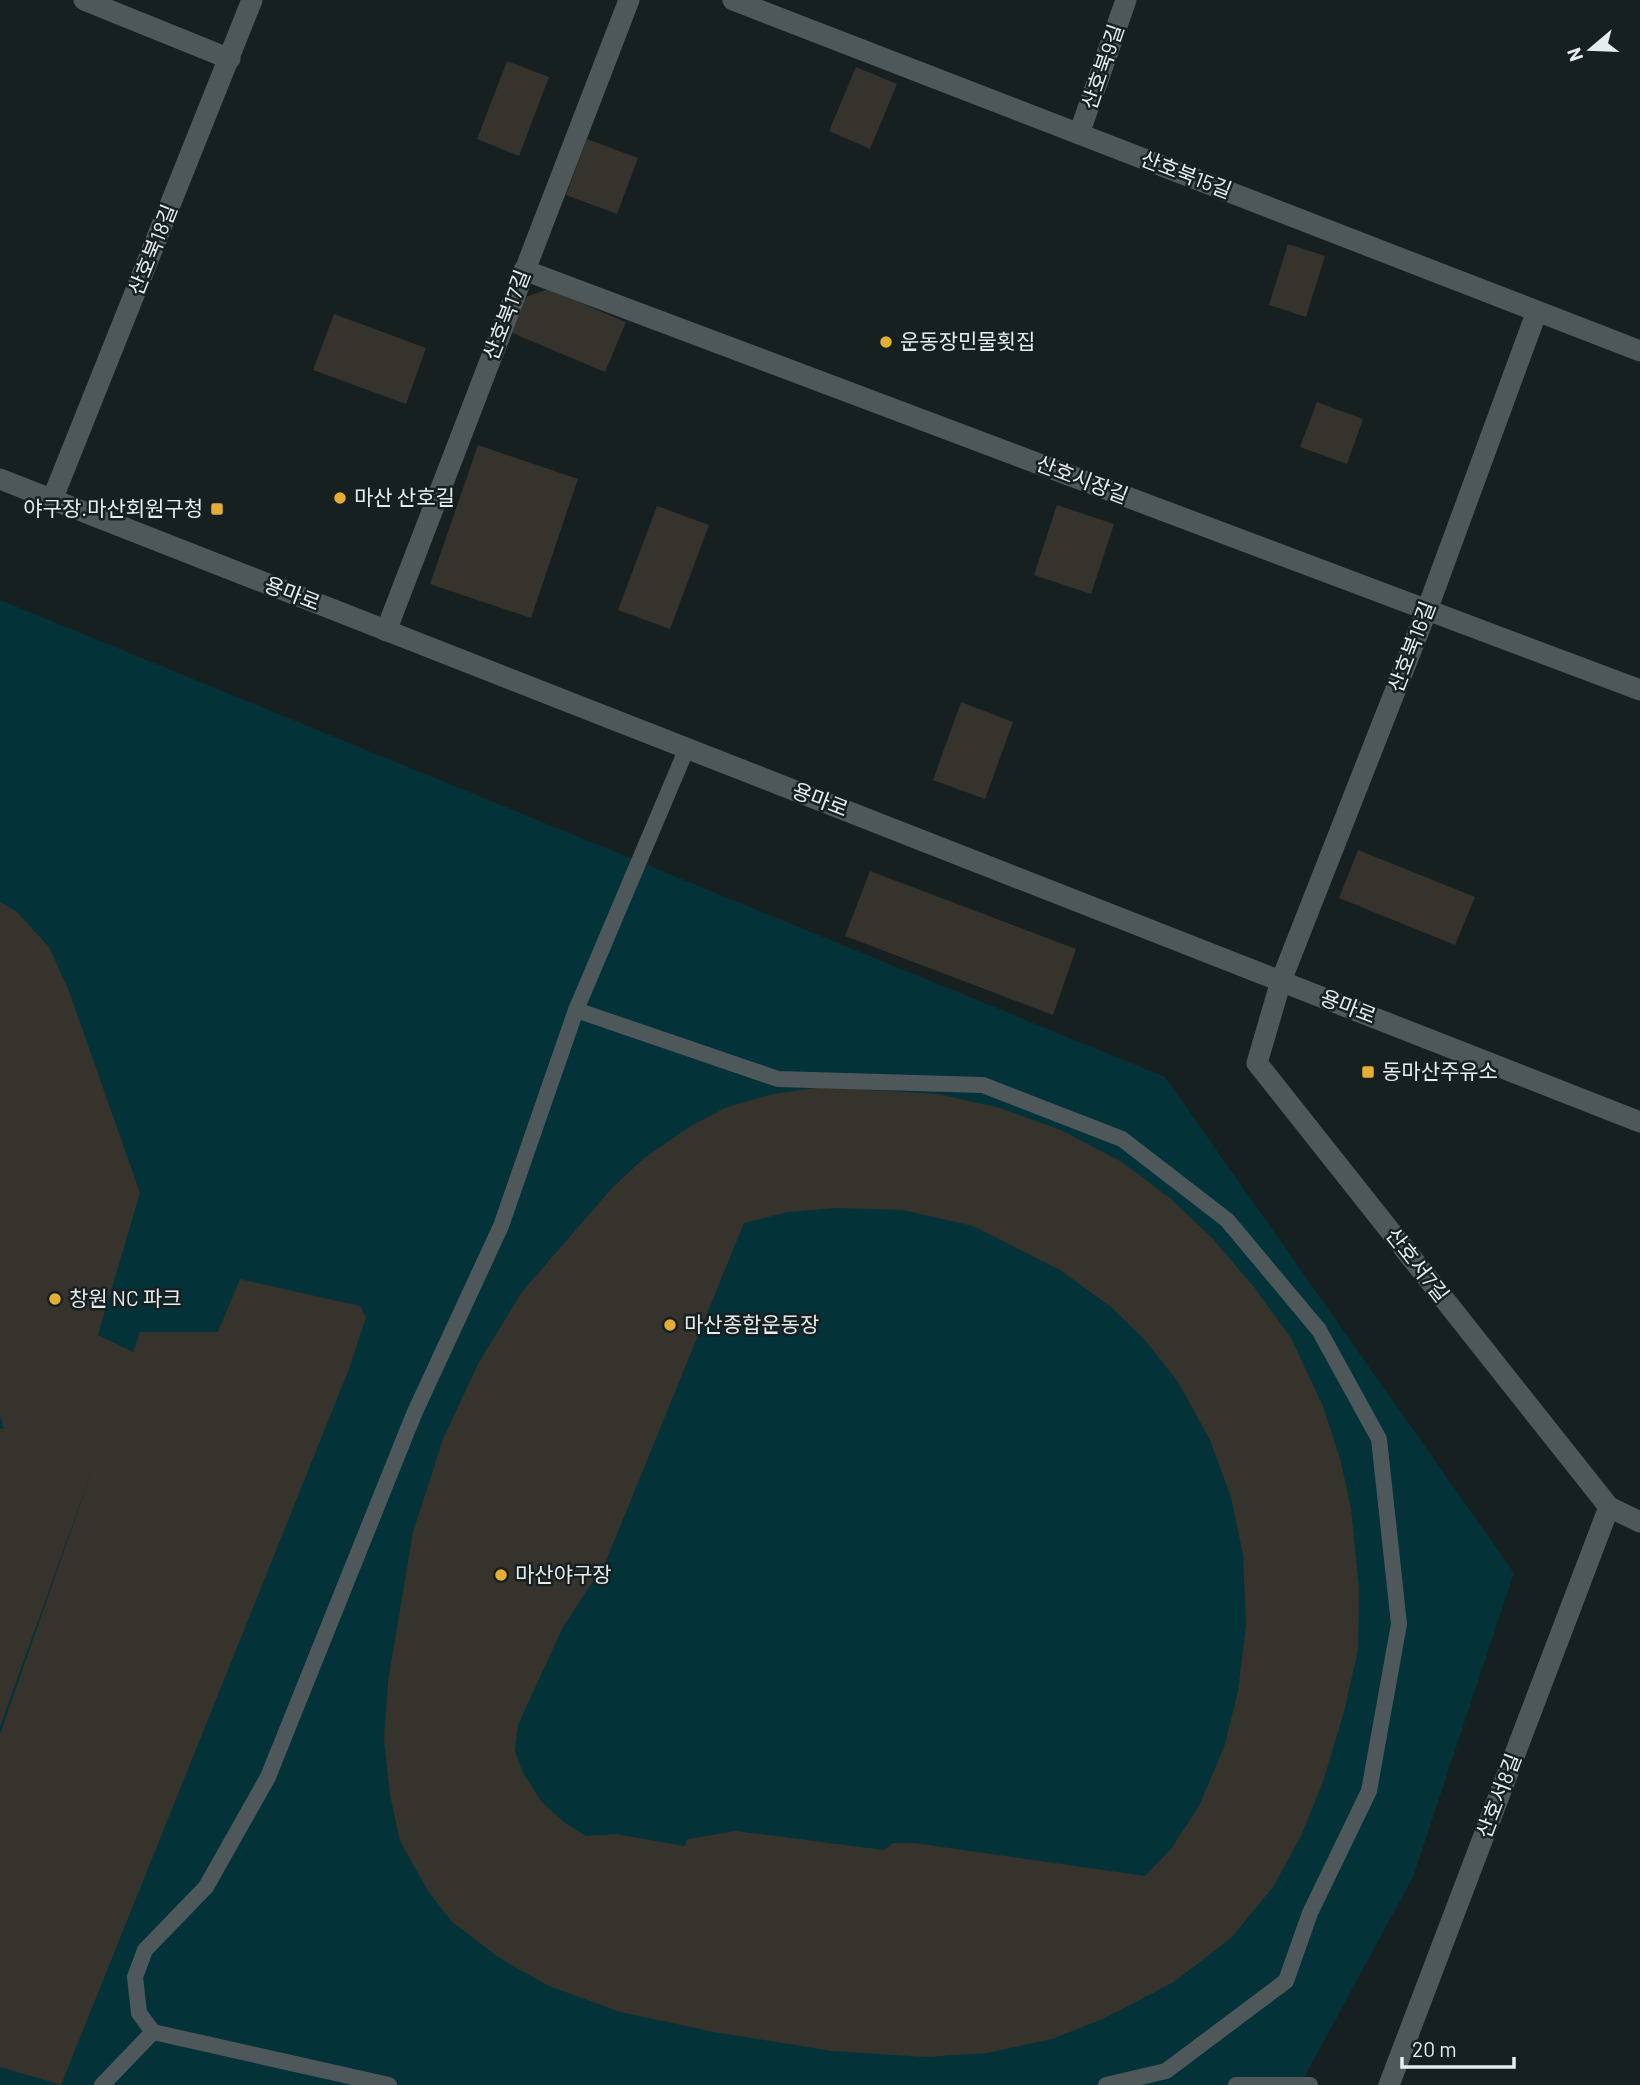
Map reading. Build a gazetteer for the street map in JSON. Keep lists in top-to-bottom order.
{
  "streets": {
    "street": [
      "산호북9길",
      "산호북15길",
      "산호북18길",
      "산호북17길",
      "산호시장길",
      "용마로",
      "산호북16길",
      "산호서7길",
      "산호서8길"
    ]
  },
  "crossings": [
    ["산호북9길", "산호북15길"],
    ["산호북15길", "산호북16길"],
    ["산호북18길", "용마로"],
    ["산호북17길", "산호시장길"],
    ["산호북17길", "용마로"],
    ["산호시장길", "산호북16길"],
    ["용마로", "산호북16길"],
    ["용마로", "산호서7길"],
    ["산호북16길", "산호서7길"],
    ["산호서7길", "산호서8길"]
  ],
  "places": {
    "other": [
      "운동장민물횟집",
      "마산 산호길",
      "창원 NC 파크",
      "마산종합운동장",
      "마산야구장"
    ],
    "transit": ["야구장.마산회원구청", "동마산주유소"]
  },
  "scale_bar": "20 m",
  "north": "left"
}
